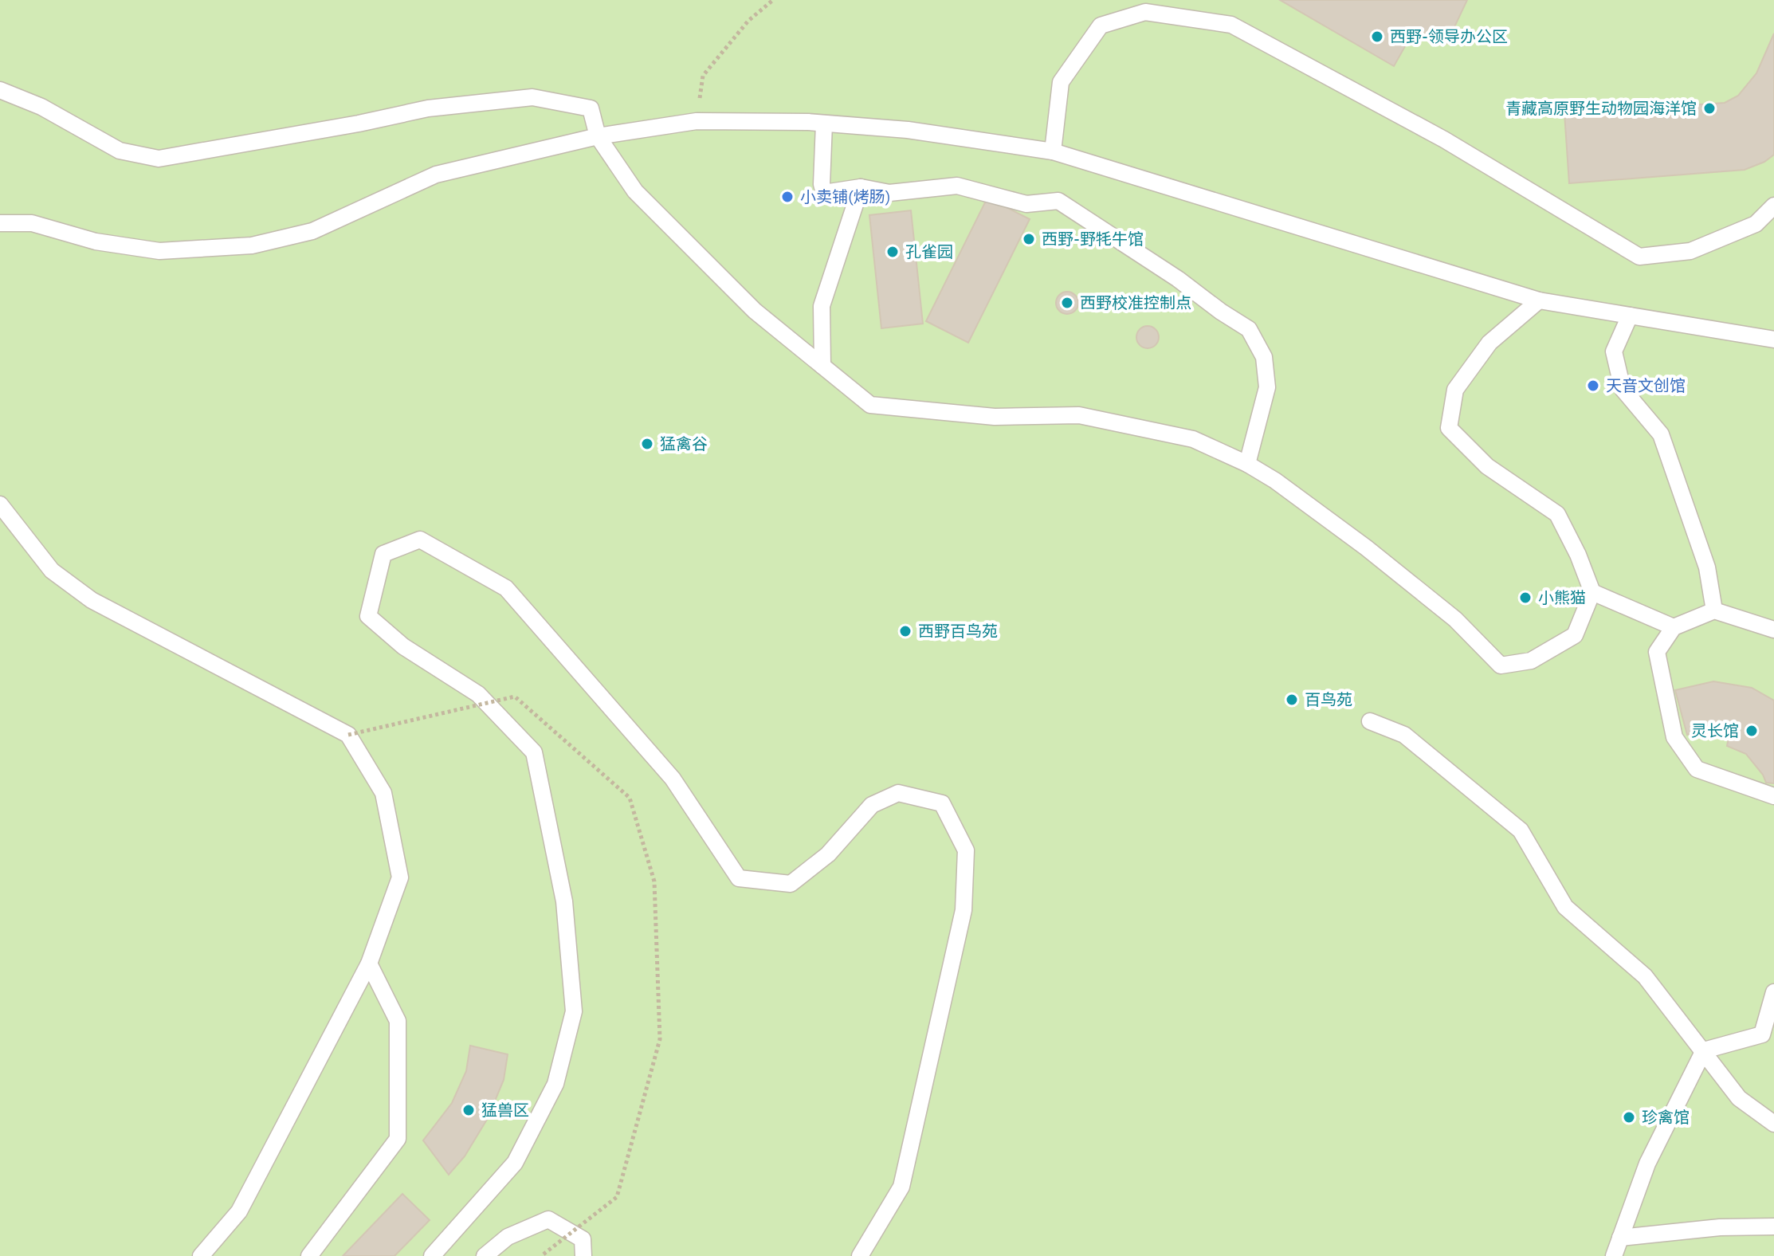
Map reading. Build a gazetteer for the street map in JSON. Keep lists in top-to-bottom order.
{
  "places": [
    "西野-领导办公区",
    "青藏高原野生动物园海洋馆",
    "小卖铺(烤肠)",
    "西野-野牦牛馆",
    "孔雀园",
    "西野校准控制点",
    "天音文创馆",
    "猛禽谷",
    "小熊猫",
    "西野百鸟苑",
    "百鸟苑",
    "灵长馆",
    "猛兽区",
    "珍禽馆"
  ]
}
